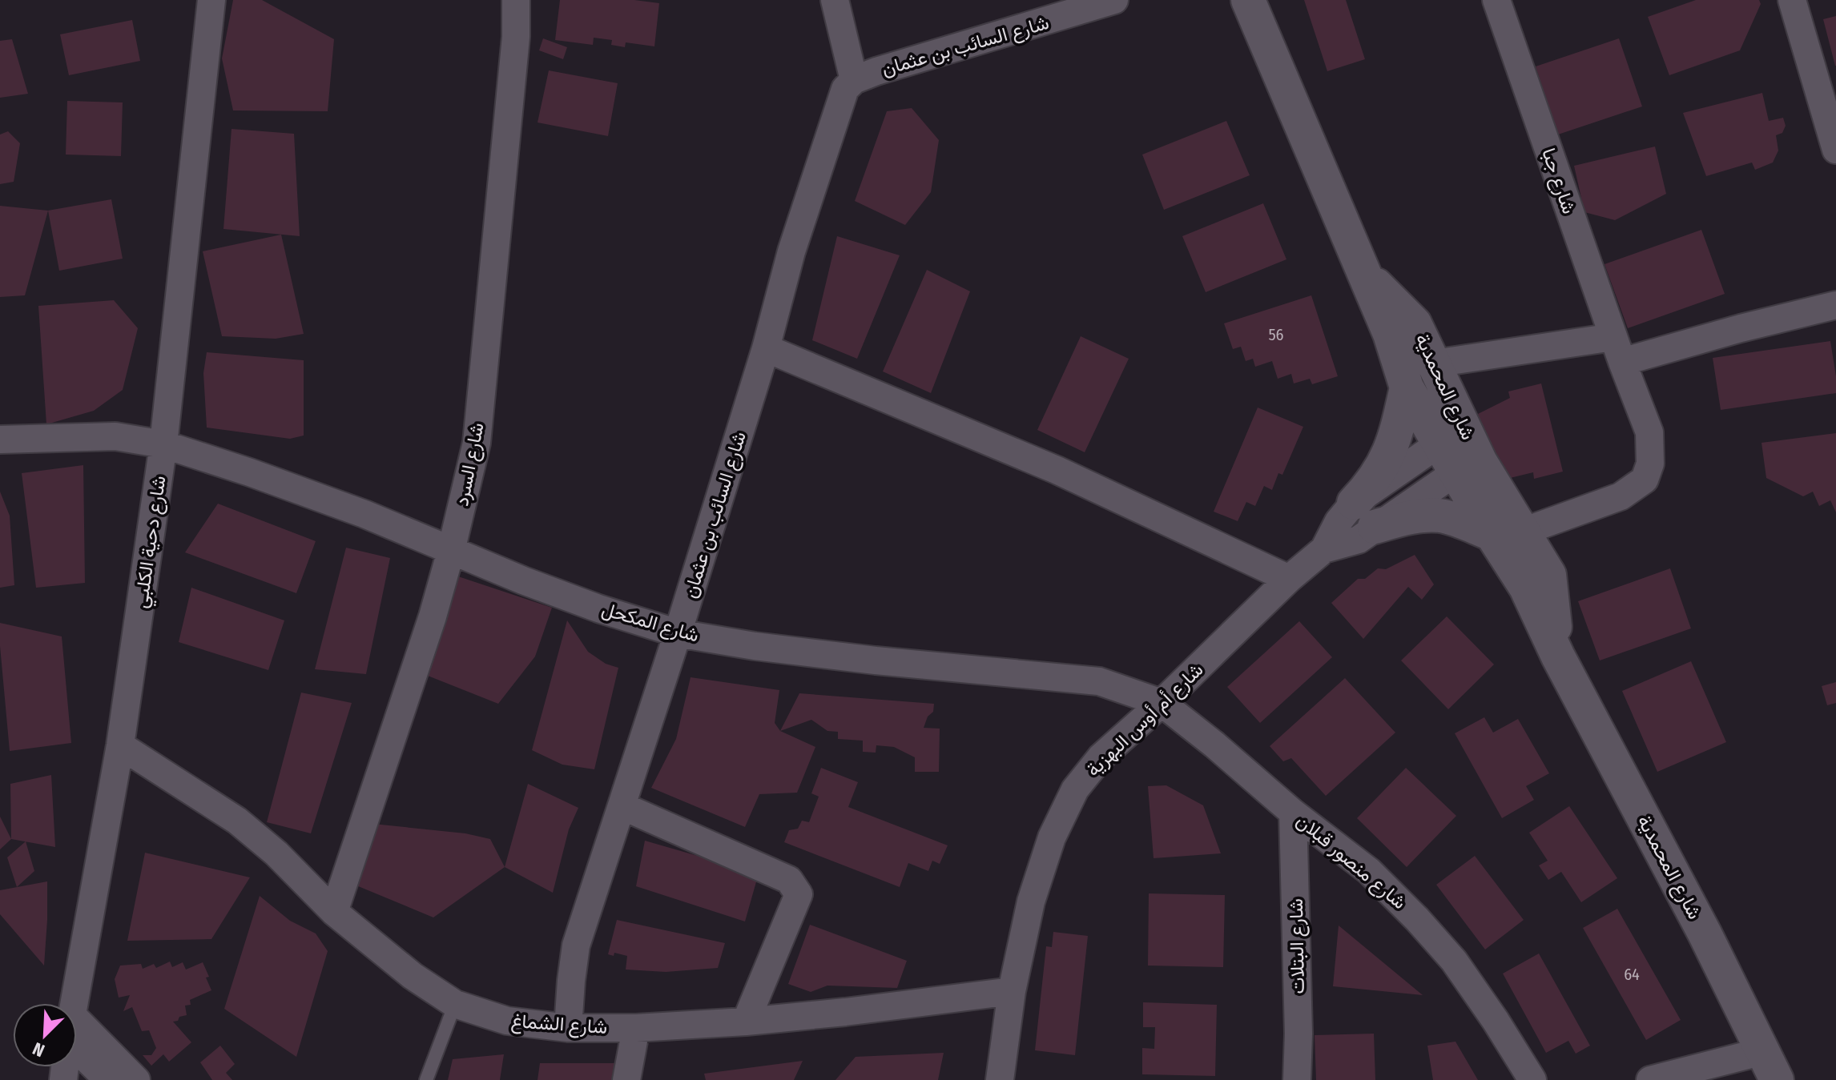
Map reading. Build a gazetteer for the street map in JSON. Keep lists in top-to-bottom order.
{
  "streets": {
    "street": [
      "شارع السائب بن عثمان",
      "شارع جبا",
      "شارع المحمدية",
      "شارع السرد",
      "شارع دحية الكلبي",
      "شارع المكحل",
      "شارع أم أوس البهزية",
      "شارع منصور قبلان",
      "شارع البتلات",
      "شارع الشماغ"
    ]
  },
  "crossings": [
    ["شارع السائب بن عثمان", "شارع المكحل"],
    ["شارع السائب بن عثمان", "شارع الشماغ"],
    ["شارع جبا", "شارع المحمدية"],
    ["شارع المحمدية", "شارع أم أوس البهزية"],
    ["شارع السرد", "شارع المكحل"],
    ["شارع السرد", "شارع الشماغ"],
    ["شارع دحية الكلبي", "شارع المكحل"],
    ["شارع دحية الكلبي", "شارع الشماغ"],
    ["شارع المكحل", "شارع أم أوس البهزية"],
    ["شارع المكحل", "شارع منصور قبلان"],
    ["شارع أم أوس البهزية", "شارع منصور قبلان"],
    ["شارع أم أوس البهزية", "شارع الشماغ"],
    ["شارع منصور قبلان", "شارع البتلات"]
  ],
  "house_numbers": ["56", "64"],
  "north": "bottom left"
}
